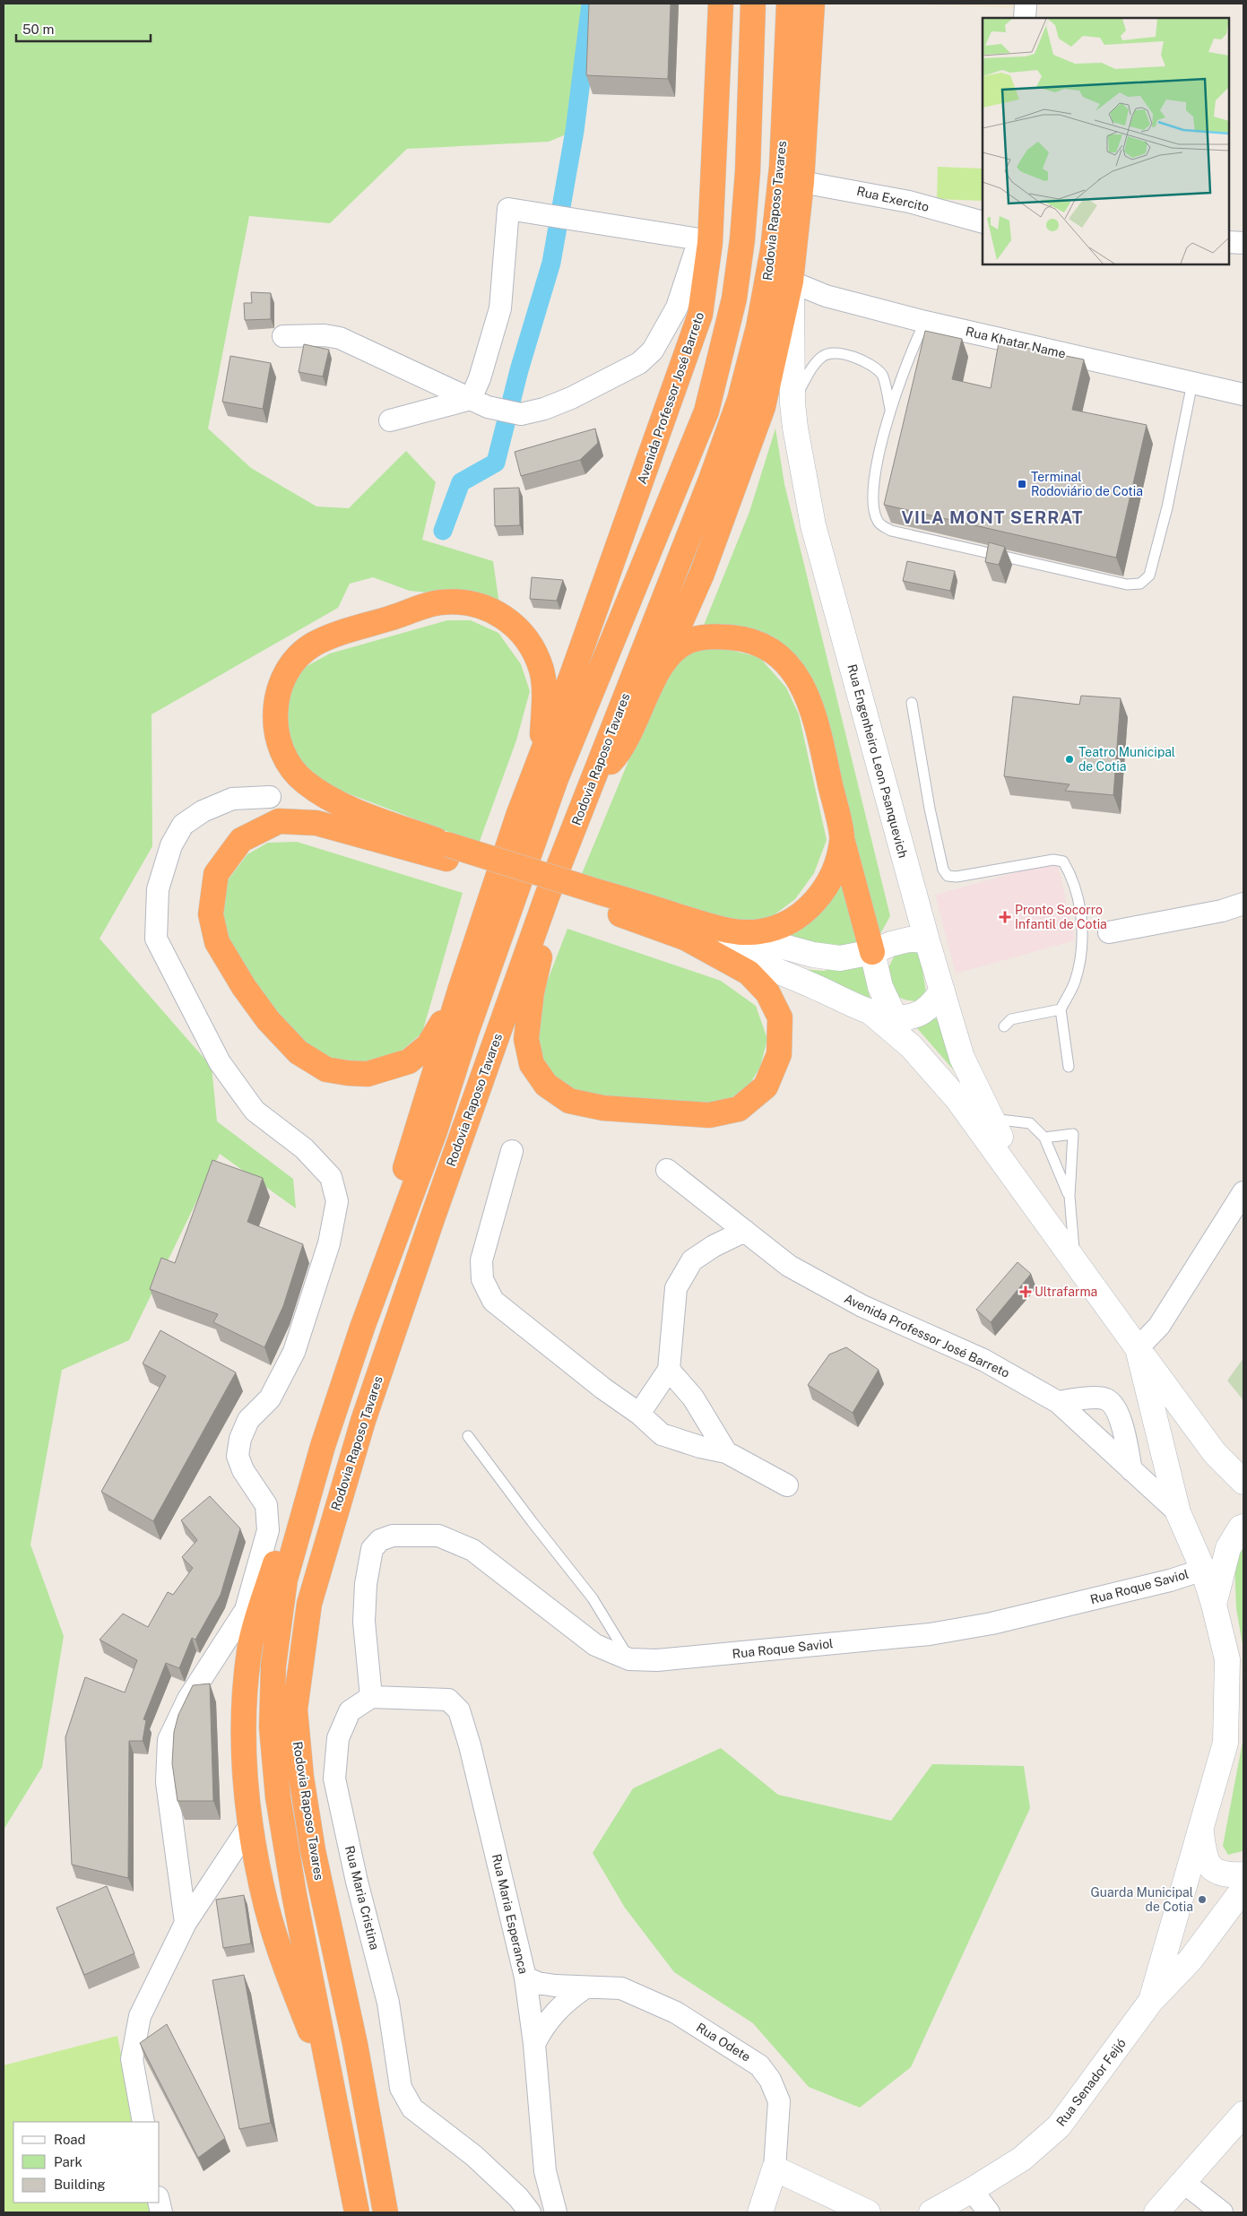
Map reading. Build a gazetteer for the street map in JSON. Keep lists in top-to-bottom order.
{
  "streets": {
    "highway": ["Rodovia Raposo Tavares", "Avenida Professor José Barreto"],
    "main road": ["Rua Engenheiro Leon Psanquevich", "Rua Senador Feijó"],
    "street": [
      "Rua Exercito",
      "Rua Khatar Name",
      "Rua Roque Saviol",
      "Rua Maria Cristina",
      "Rua Maria Esperanca",
      "Rua Odete"
    ]
  },
  "crossings": [
    ["Rua Khatar Name", "Rua Engenheiro Leon Psanquevich"],
    ["Avenida Professor José Barreto", "Rua Engenheiro Leon Psanquevich"],
    ["Rua Engenheiro Leon Psanquevich", "Rua Roque Saviol"],
    ["Rua Engenheiro Leon Psanquevich", "Rua Senador Feijó"],
    ["Rua Roque Saviol", "Rua Maria Cristina"],
    ["Rua Roque Saviol", "Rua Maria Esperanca"],
    ["Rua Maria Cristina", "Rua Maria Esperanca"],
    ["Rua Maria Esperanca", "Rua Odete"]
  ],
  "districts": ["VILA MONT SERRAT"],
  "places": {
    "transit": ["Terminal Rodoviário de Cotia"],
    "other": ["Teatro Municipal de Cotia", "Guarda Municipal de Cotia"],
    "health": ["Pronto Socorro Infantil de Cotia", "Ultrafarma"]
  },
  "legend": ["Road", "Park", "Building"],
  "scale_bar": "50 m"
}
